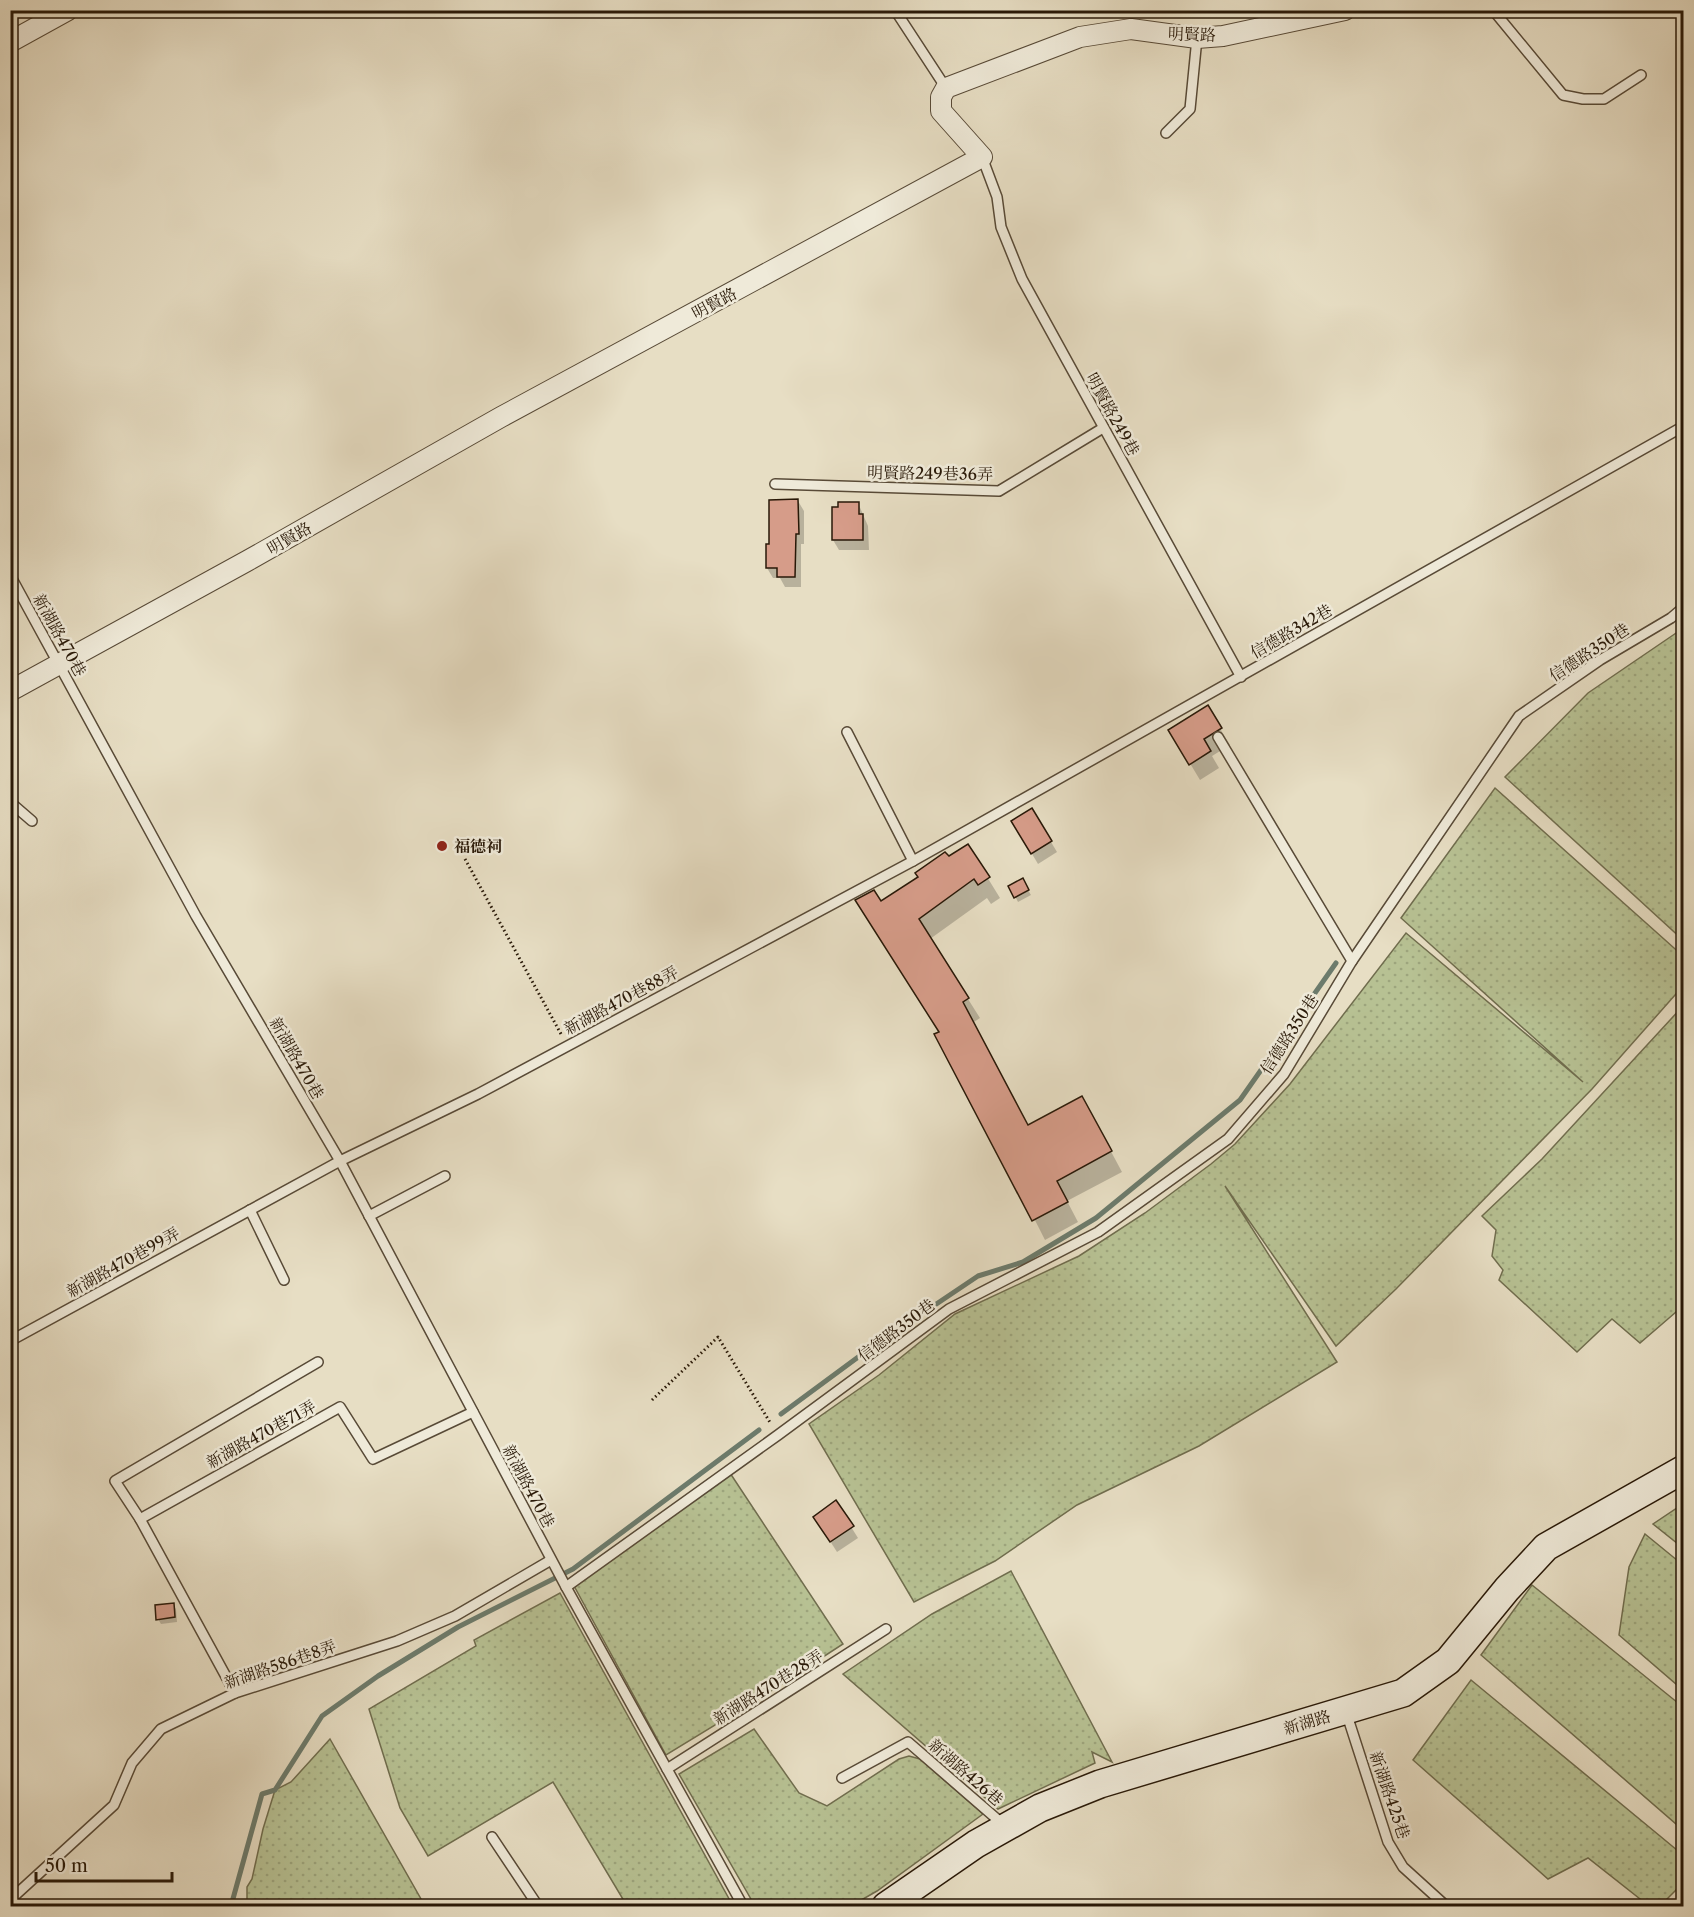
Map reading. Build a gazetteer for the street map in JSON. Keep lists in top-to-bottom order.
{
  "streets": {
    "street": ["明賢路", "新湖路"],
    "lane": [
      "明賢路249巷",
      "明賢路249巷36弄",
      "信德路342巷",
      "新湖路470巷",
      "信德路350巷",
      "新湖路470巷88弄",
      "新湖路470巷99弄",
      "新湖路470巷71弄",
      "新湖路586巷8弄",
      "新湖路470巷28弄",
      "新湖路426巷",
      "新湖路425巷"
    ]
  },
  "crossings": [
    ["明賢路", "明賢路249巷"],
    ["明賢路", "新湖路470巷"],
    ["明賢路249巷", "明賢路249巷36弄"],
    ["明賢路249巷", "信德路342巷"],
    ["信德路342巷", "新湖路470巷88弄"],
    ["新湖路470巷", "信德路350巷"],
    ["新湖路470巷", "新湖路470巷88弄"],
    ["新湖路470巷", "新湖路470巷99弄"],
    ["新湖路470巷", "新湖路470巷71弄"],
    ["新湖路470巷", "新湖路586巷8弄"],
    ["新湖路470巷88弄", "新湖路470巷99弄"],
    ["新湖路470巷71弄", "新湖路586巷8弄"],
    ["新湖路", "新湖路426巷"],
    ["新湖路", "新湖路425巷"]
  ],
  "places": ["福德祠"],
  "scale_bar": "50 m"
}
